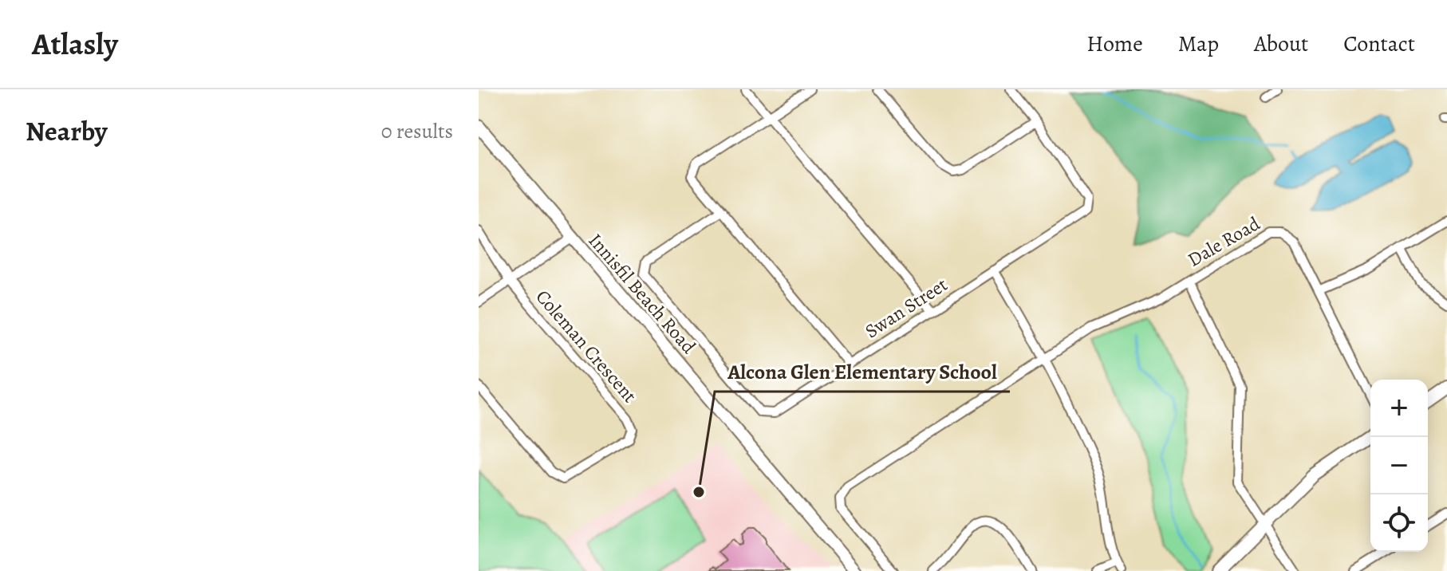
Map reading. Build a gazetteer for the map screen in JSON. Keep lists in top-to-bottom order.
{
  "streets": {
    "main road": ["Innisfil Beach Road"],
    "street": ["Dale Road", "Swan Street", "Coleman Crescent"]
  },
  "places": ["Alcona Glen Elementary School"],
  "page": {
    "header": "Atlasly",
    "nav": [
      "Home",
      "Map",
      "About",
      "Contact"
    ],
    "heading": ["Nearby", "0 results"],
    "map_buttons": ["+", "−"]
  }
}
